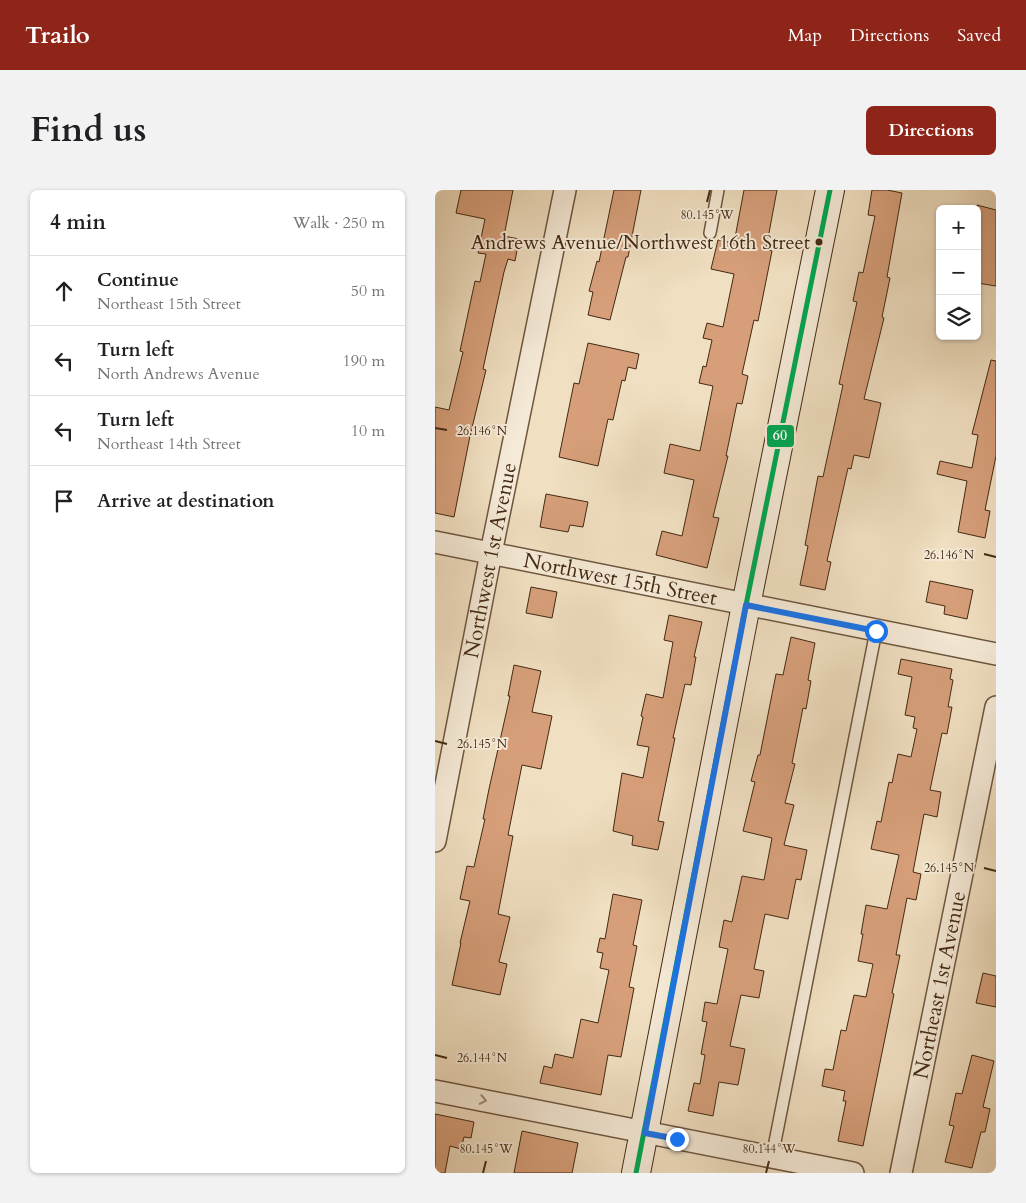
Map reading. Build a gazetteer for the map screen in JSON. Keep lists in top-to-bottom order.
{
  "streets": {
    "street": ["Northwest 1st Avenue", "Northwest 15th Street", "Northeast 1st Avenue"]
  },
  "crossings": [
    ["Northwest 1st Avenue", "Northwest 15th Street"]
  ],
  "places": ["Andrews Avenue/Northwest 16th Street"],
  "lines": ["transit line 60"],
  "page": {
    "header": "Trailo",
    "nav": ["Map", "Directions", "Saved"],
    "title": "Find us",
    "buttons": "Directions",
    "heading": ["4 min", "Walk · 250 m"],
    "map_buttons": ["+", "−"],
    "list": [
      ["Continue", "Northeast 15th Street", "50 m"],
      ["Turn left", "North Andrews Avenue", "190 m"],
      ["Turn left", "Northeast 14th Street", "10 m"],
      "Arrive at destination"
    ]
  },
  "coordinates": [
    "80.145°W",
    "26.146°N",
    "26.145°N",
    "26.144°N",
    "80.144°W"
  ]
}
